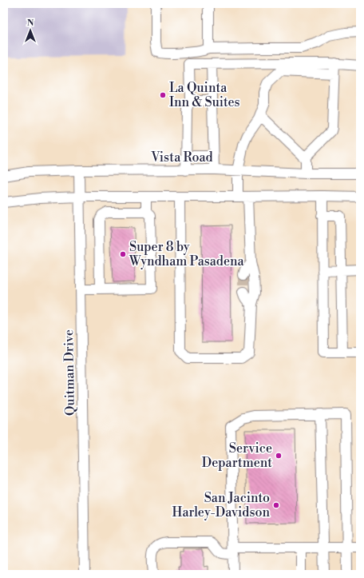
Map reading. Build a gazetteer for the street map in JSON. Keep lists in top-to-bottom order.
{
  "streets": {
    "street": ["Vista Road", "Quitman Drive"]
  },
  "crossings": [
    ["Vista Road", "Quitman Drive"]
  ],
  "places": [
    "La Quinta Inn & Suites",
    "Super 8 by Wyndham Pasadena",
    "Service Department",
    "San Jacinto Harley-Davidson"
  ],
  "north": "top"
}
